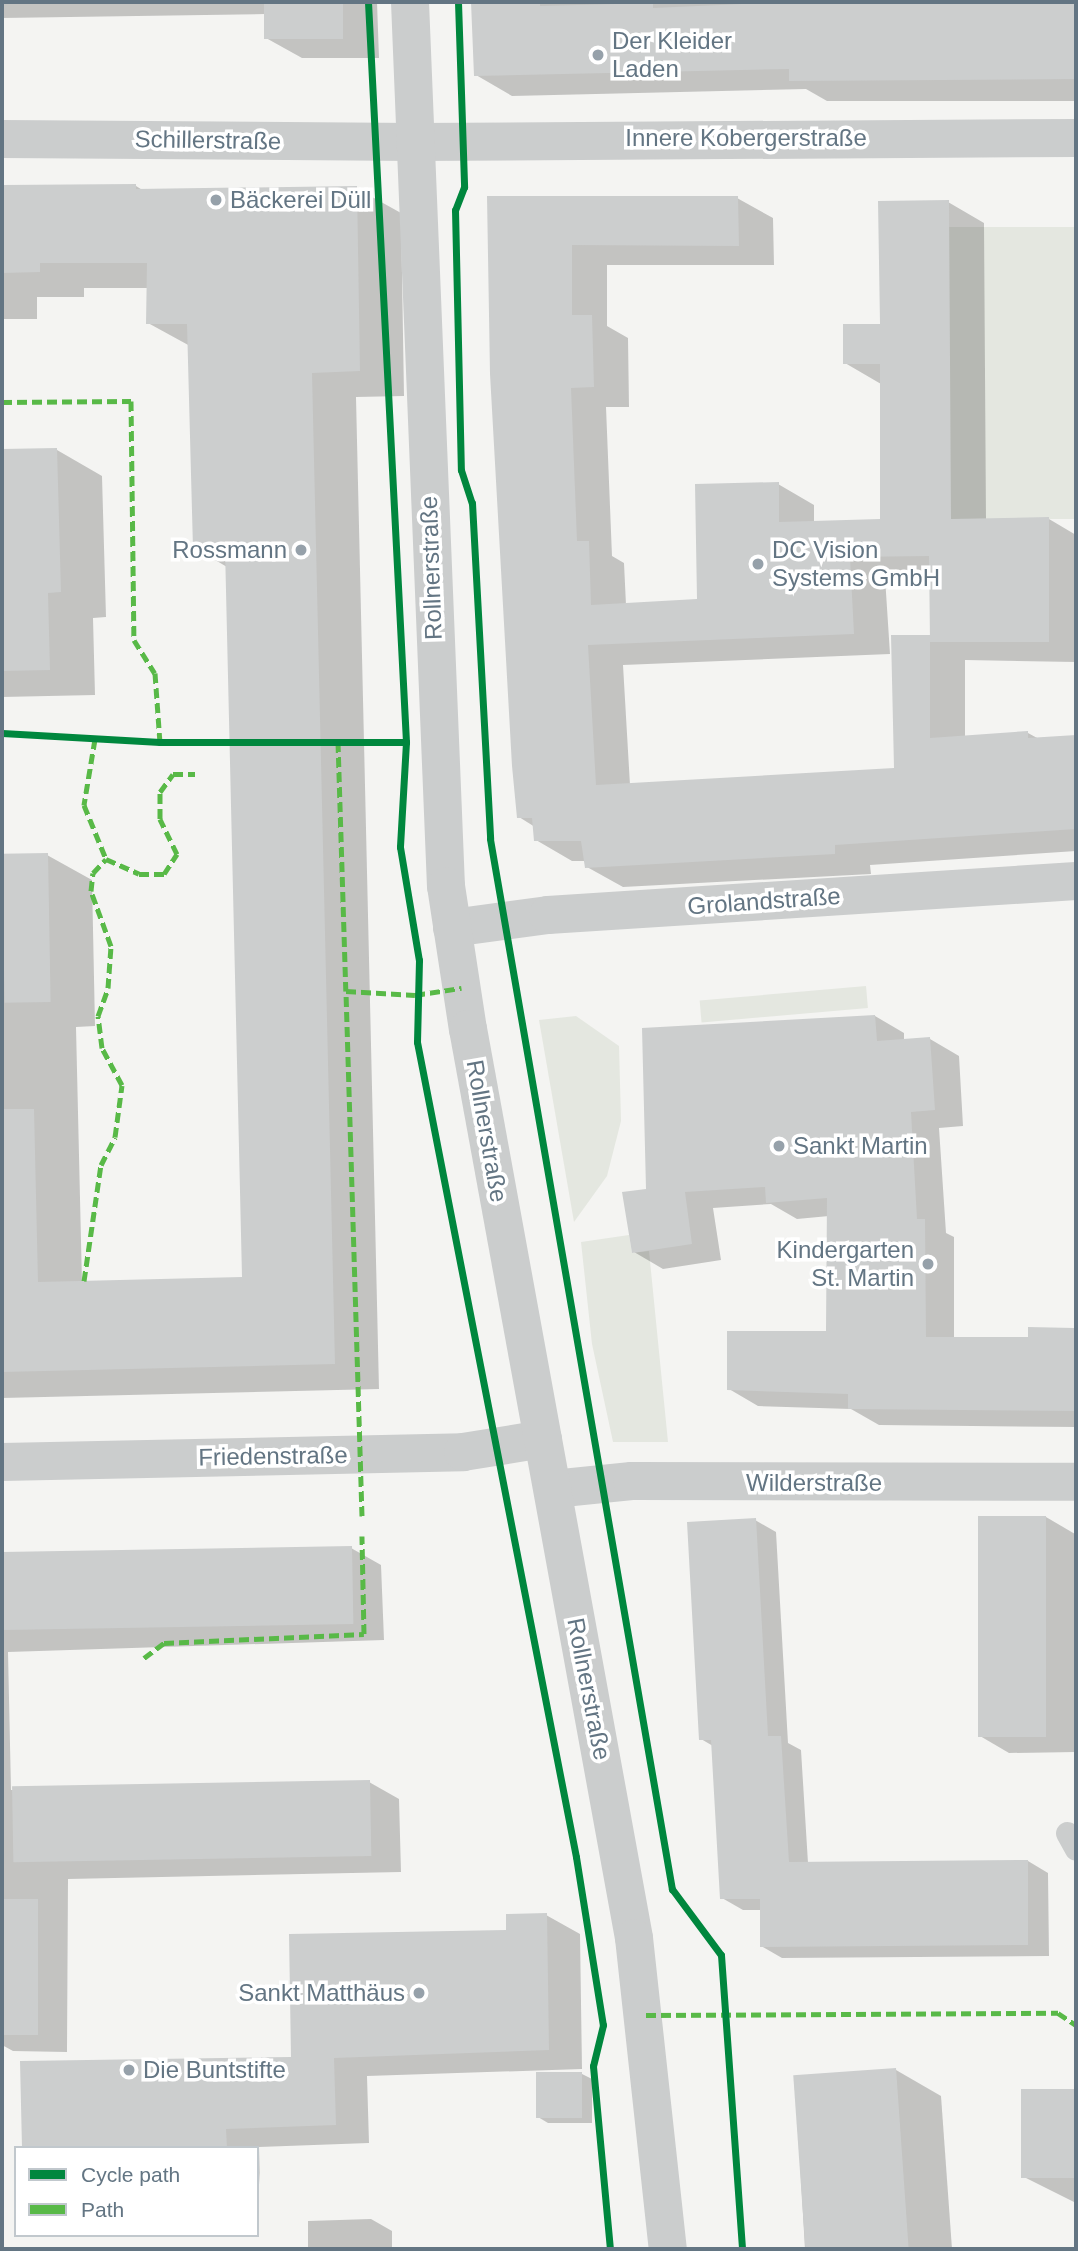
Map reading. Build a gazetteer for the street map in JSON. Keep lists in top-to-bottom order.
{
  "streets": {
    "street": [
      "Innere Kobergerstraße",
      "Schillerstraße",
      "Rollnerstraße",
      "Grolandstraße",
      "Friedenstraße",
      "Wilderstraße"
    ]
  },
  "crossings": [
    ["Innere Kobergerstraße", "Schillerstraße"],
    ["Innere Kobergerstraße", "Rollnerstraße"],
    ["Schillerstraße", "Rollnerstraße"],
    ["Rollnerstraße", "Grolandstraße"],
    ["Rollnerstraße", "Friedenstraße"],
    ["Rollnerstraße", "Wilderstraße"]
  ],
  "places": [
    "Der Kleider Laden",
    "Bäckerei Düll",
    "Rossmann",
    "DC Vision Systems GmbH",
    "Sankt Martin",
    "Kindergarten St. Martin",
    "Sankt Matthäus",
    "Die Buntstifte"
  ],
  "legend": ["Cycle path", "Path"]
}
